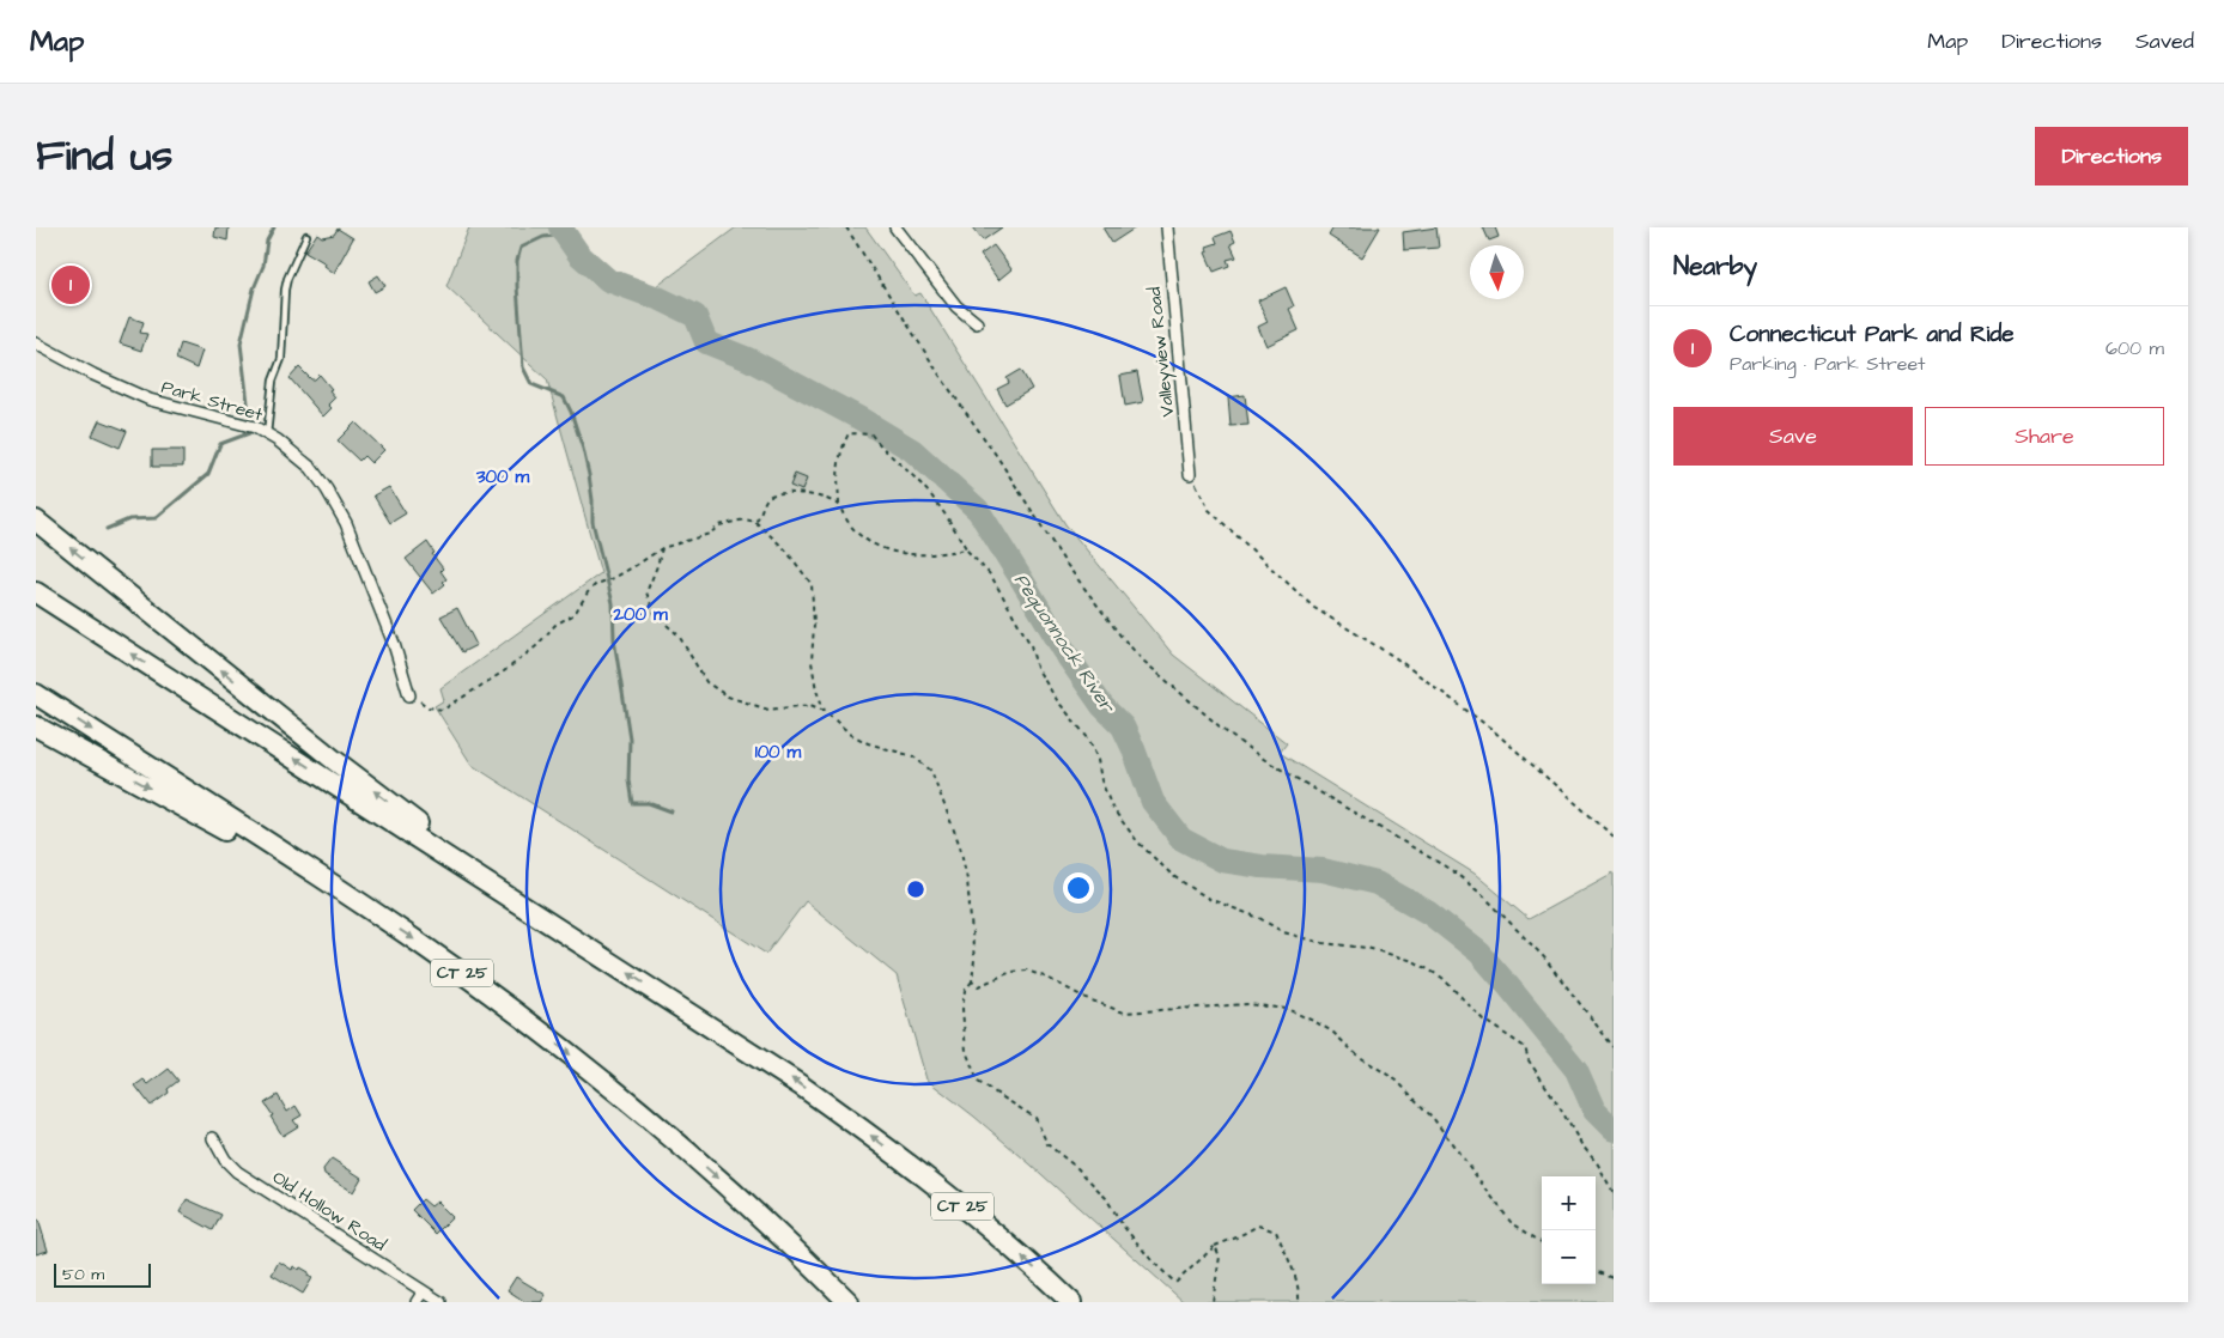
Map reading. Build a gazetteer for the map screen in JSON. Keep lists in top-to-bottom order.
{
  "streets": {
    "highway": ["CT 25"],
    "street": ["Valleyview Road", "Park Street", "Old Hollow Road"]
  },
  "water": ["Pequonnock River"],
  "scale_bar": "50 m",
  "north": "bottom",
  "page": {
    "header": "Map",
    "nav": ["Map", "Directions", "Saved"],
    "title": "Find us",
    "buttons": [
      "Directions",
      ["Save", "Share"]
    ],
    "heading": "Nearby",
    "pins": "1",
    "list": [
      {
        "mark": "1",
        "name": "Connecticut Park and Ride",
        "note": "Parking · Park Street",
        "value": "600 m"
      }
    ],
    "map_buttons": ["+", "−"],
    "scale": "50 m"
  },
  "rings": ["300 m", "200 m", "100 m"]
}
